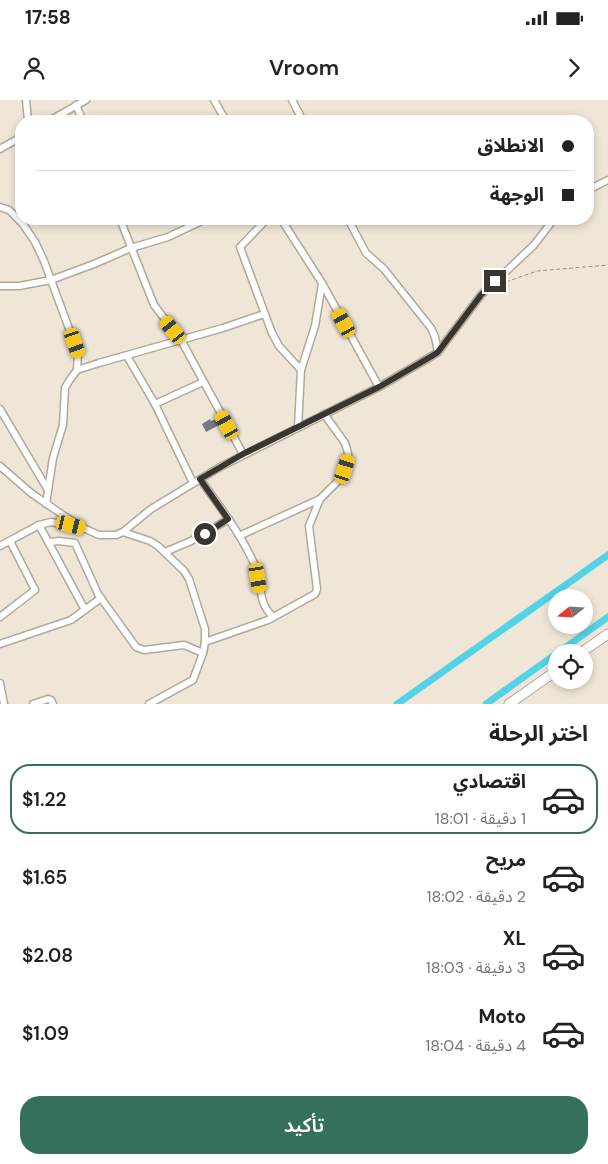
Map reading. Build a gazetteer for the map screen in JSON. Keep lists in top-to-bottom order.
{
  "north": "left",
  "page": {
    "status": "17:58",
    "header": "Vroom",
    "banner": ["الانطلاق", "الوجهة"],
    "heading": "اختر الرحلة",
    "list": [
      {
        "name": "اقتصادي",
        "note": "1 دقيقة · 18:01",
        "value": "$1.22"
      },
      {
        "name": "مريح",
        "note": "2 دقيقة · 18:02",
        "value": "$1.65"
      },
      {
        "name": "XL",
        "note": "3 دقيقة · 18:03",
        "value": "$2.08"
      },
      {
        "name": "Moto",
        "note": "4 دقيقة · 18:04",
        "value": "$1.09"
      }
    ],
    "buttons": "تأكيد"
  }
}
